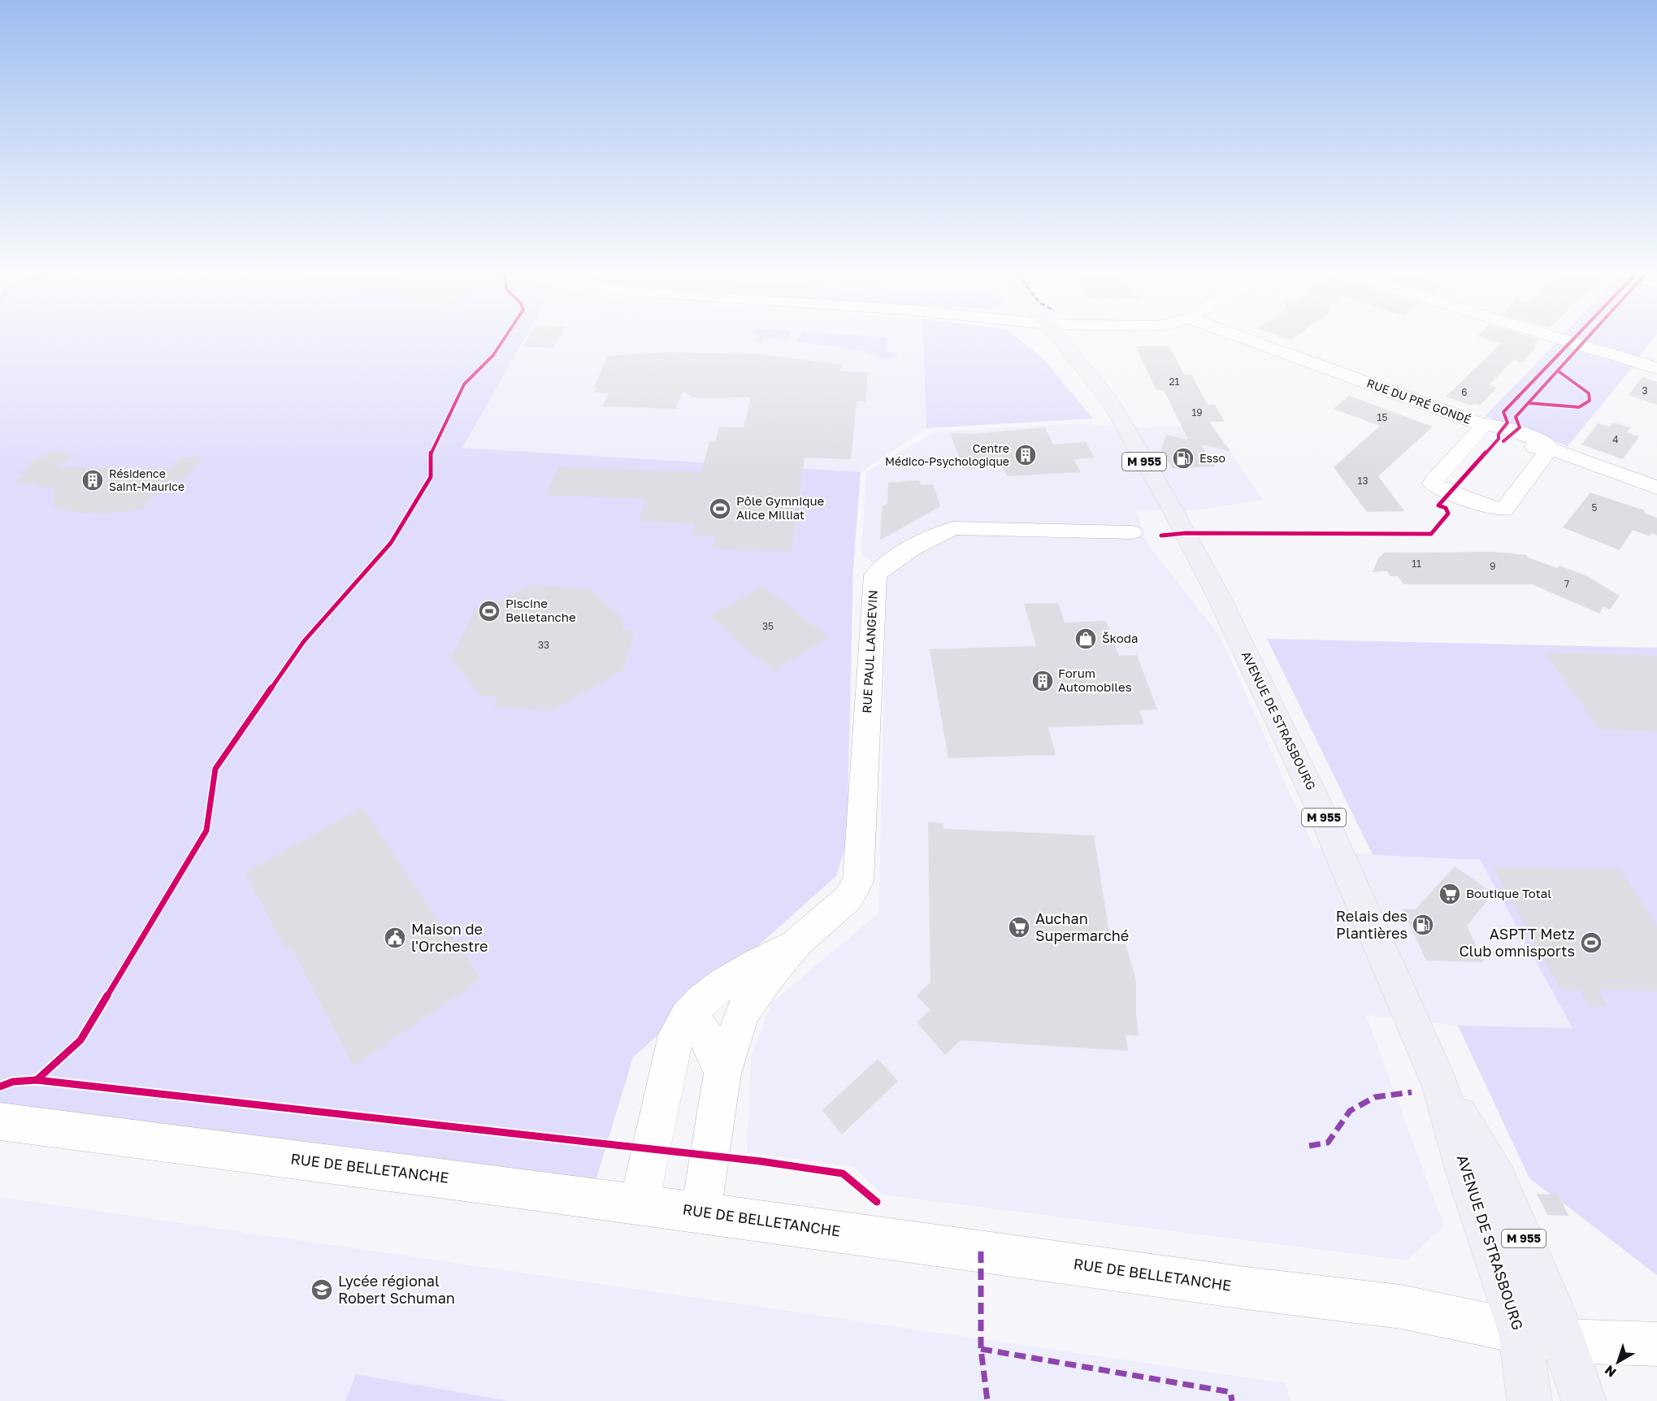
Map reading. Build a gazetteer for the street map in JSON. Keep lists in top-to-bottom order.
{
  "streets": {
    "main road": ["M 955", "AVENUE DE STRASBOURG"],
    "street": ["RUE DU PRÉ GONDÉ", "RUE PAUL LANGEVIN", "RUE DE BELLETANCHE"]
  },
  "crossings": [
    ["RUE PAUL LANGEVIN", "RUE DE BELLETANCHE"],
    ["AVENUE DE STRASBOURG", "RUE DE BELLETANCHE"]
  ],
  "places": {
    "building": ["Centre Médico-Psychologique", "Résidence Saint-Maurice", "Forum Automobiles"],
    "fuel station": ["Esso", "Relais des Plantières"],
    "sports": ["Pôle Gymnique Alice Milliat", "Piscine Belletanche", "ASPTT Metz Club omnisports"],
    "shop": ["Škoda"],
    "supermarket": ["Boutique Total", "Auchan Supermarché"],
    "public building": ["Maison de l'Orchestre"],
    "school or university": ["Lycée régional Robert Schuman"]
  },
  "house_numbers": [
    "21",
    "3",
    "6",
    "19",
    "15",
    "4",
    "13",
    "5",
    "11",
    "9",
    "7",
    "35",
    "33"
  ],
  "north": "bottom left"
}
